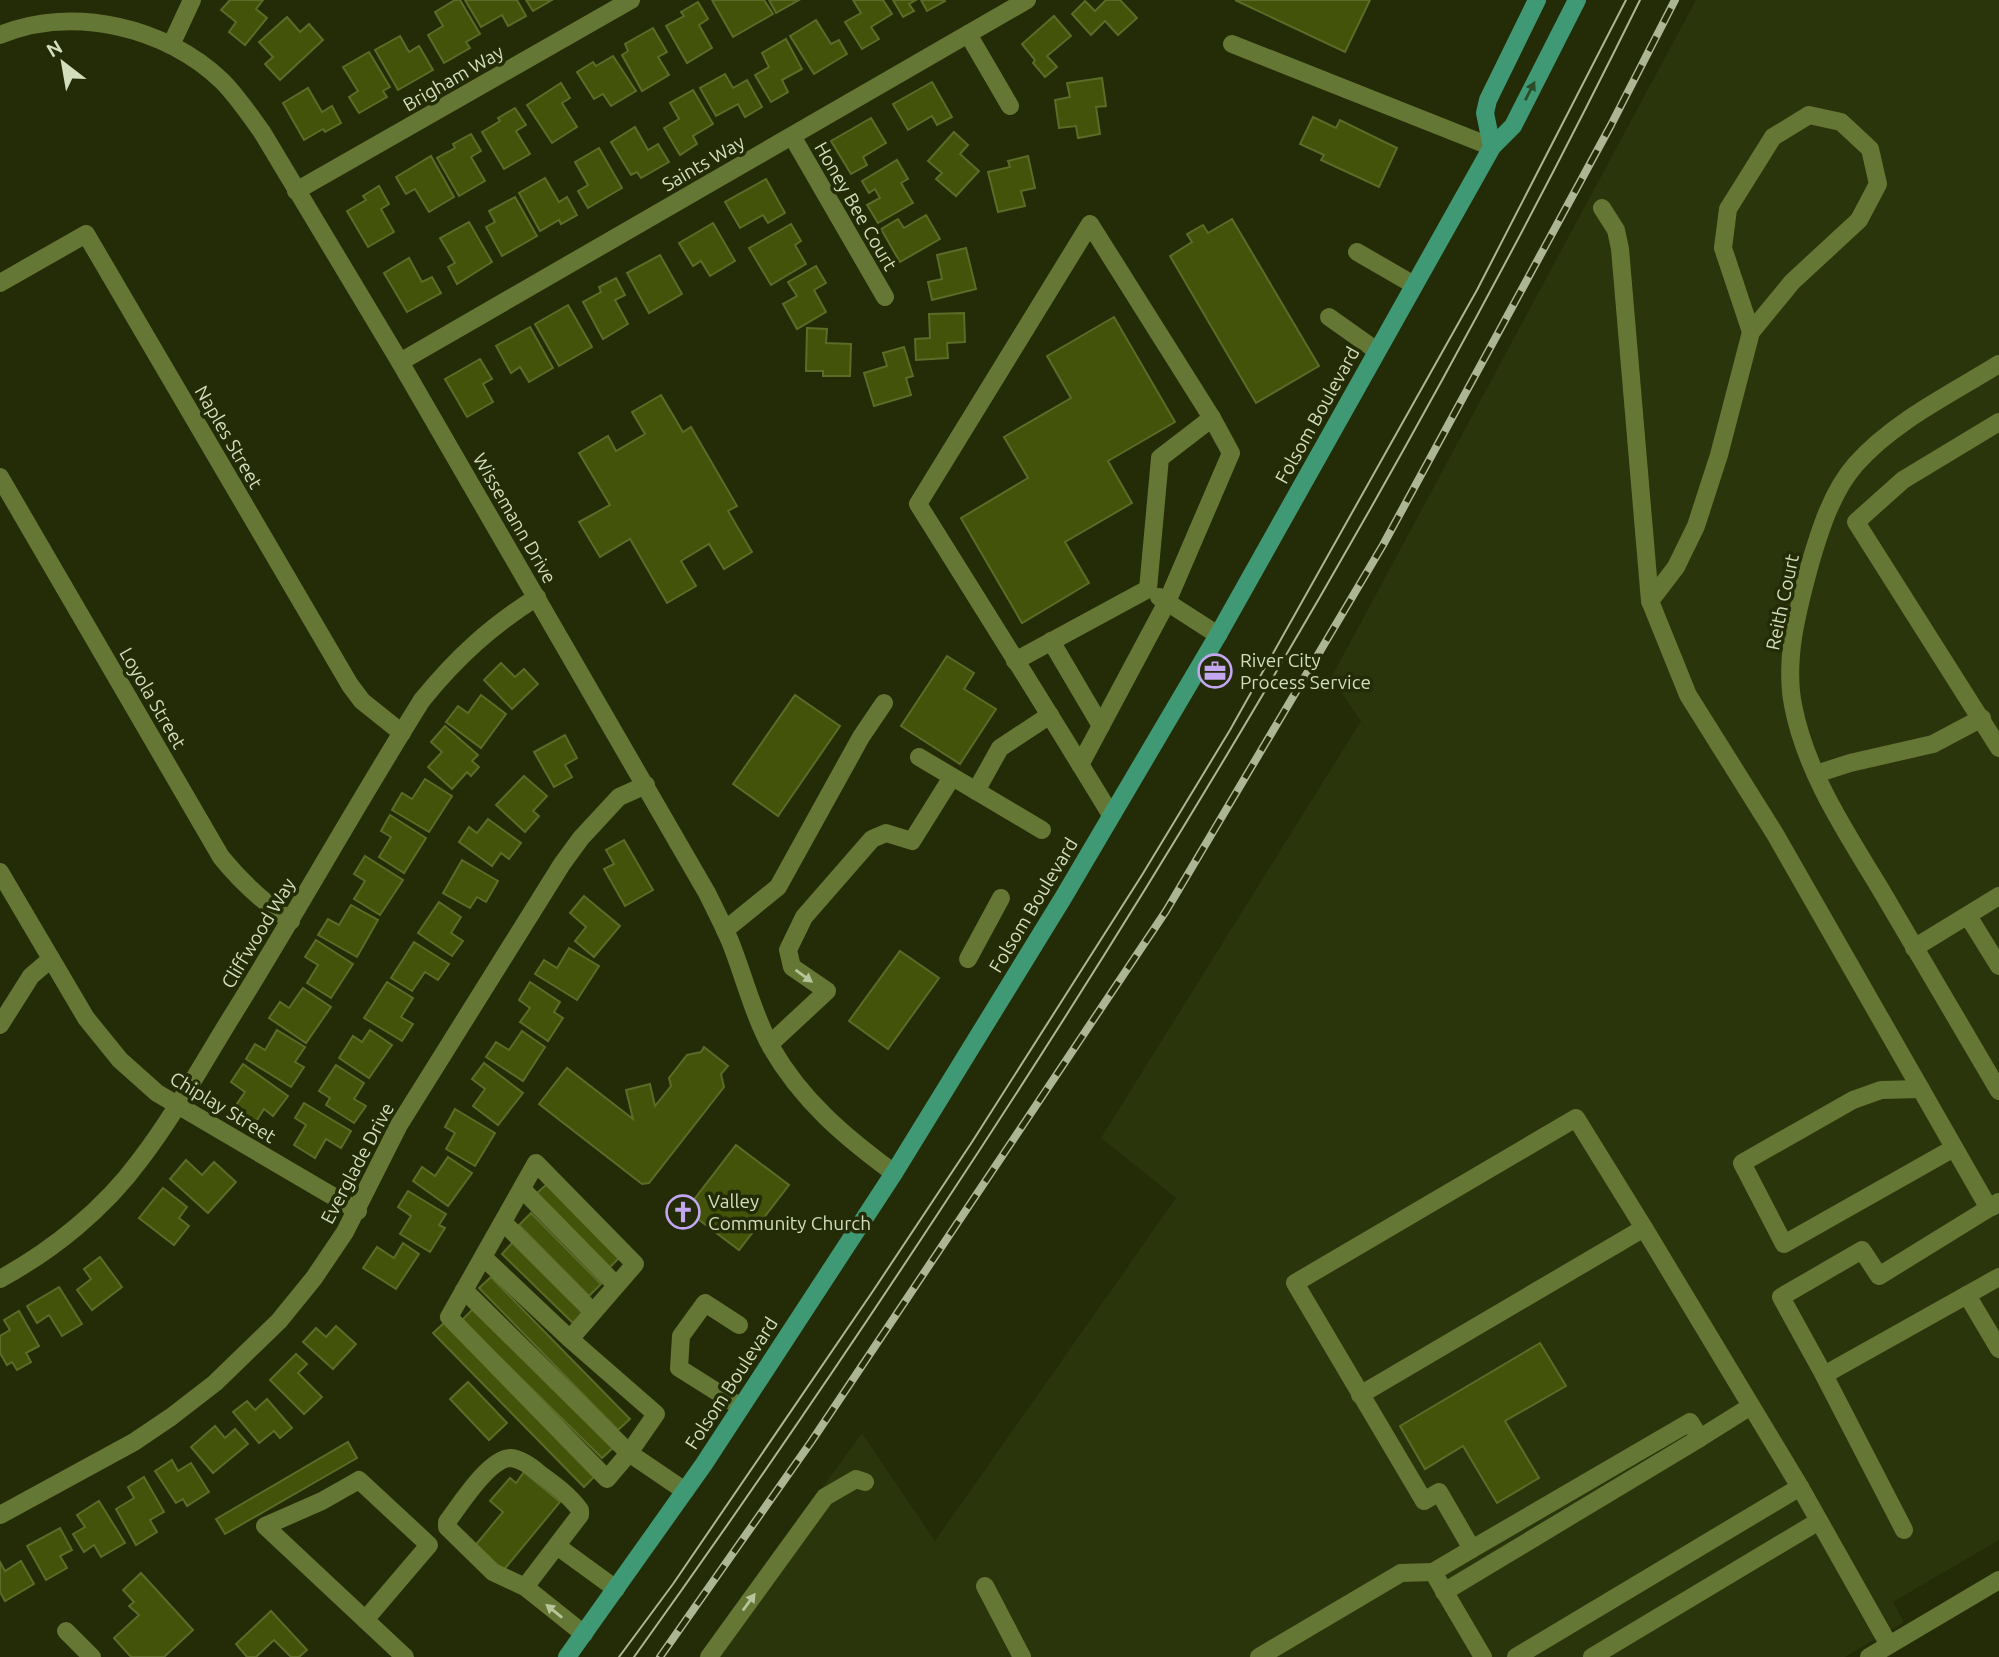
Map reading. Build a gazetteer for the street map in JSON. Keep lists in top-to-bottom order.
{
  "streets": {
    "main road": ["Folsom Boulevard"],
    "street": [
      "Brigham Way",
      "Saints Way",
      "Honey Bee Court",
      "Naples Street",
      "Wissemann Drive",
      "Reith Court",
      "Loyola Street",
      "Cliffwood Way",
      "Chiplay Street",
      "Everglade Drive"
    ]
  },
  "crossings": [
    ["Brigham Way", "Wissemann Drive"],
    ["Saints Way", "Honey Bee Court"],
    ["Saints Way", "Wissemann Drive"],
    ["Folsom Boulevard", "Wissemann Drive"],
    ["Naples Street", "Cliffwood Way"],
    ["Wissemann Drive", "Cliffwood Way"],
    ["Wissemann Drive", "Everglade Drive"],
    ["Loyola Street", "Cliffwood Way"],
    ["Cliffwood Way", "Chiplay Street"],
    ["Chiplay Street", "Everglade Drive"]
  ],
  "places": {
    "office": ["River City Process Service"],
    "church": ["Valley Community Church"]
  },
  "north": "top left"
}
